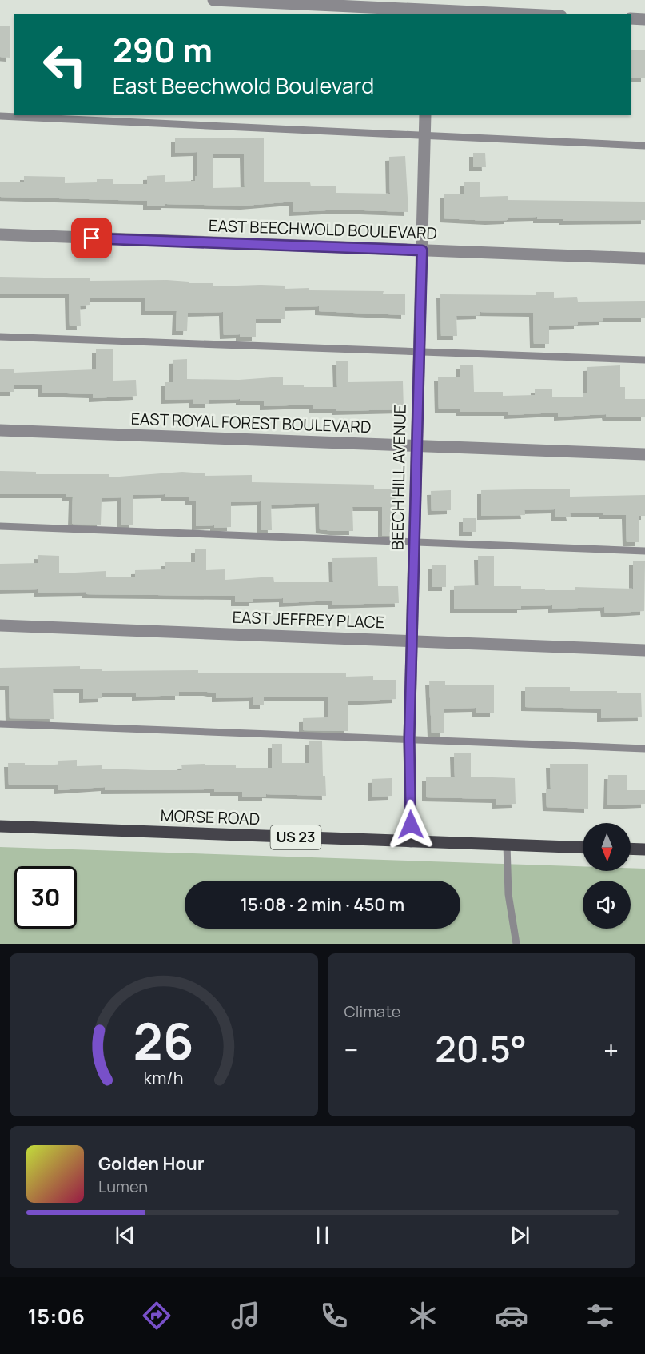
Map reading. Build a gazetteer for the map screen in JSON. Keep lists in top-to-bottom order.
{
  "streets": {
    "main road": ["MORSE ROAD", "US 23"],
    "street": [
      "EAST BEECHWOLD BOULEVARD",
      "EAST ROYAL FOREST BOULEVARD",
      "BEECH HILL AVENUE",
      "EAST JEFFREY PLACE"
    ]
  },
  "crossings": [
    ["EAST BEECHWOLD BOULEVARD", "BEECH HILL AVENUE"],
    ["EAST ROYAL FOREST BOULEVARD", "BEECH HILL AVENUE"],
    ["BEECH HILL AVENUE", "EAST JEFFREY PLACE"],
    ["BEECH HILL AVENUE", "MORSE ROAD"]
  ],
  "north": "bottom",
  "page": {
    "turn": ["290 m", "East Beechwold Boulevard"],
    "limit": "30",
    "trip": "15:08 · 2 min · 450 m",
    "tile": "Climate",
    "heat": ["−", "20.5°", "+"],
    "song": ["Golden Hour", "Lumen"],
    "tabs": "15:06",
    "gauge": ["26", "km/h"]
  }
}
